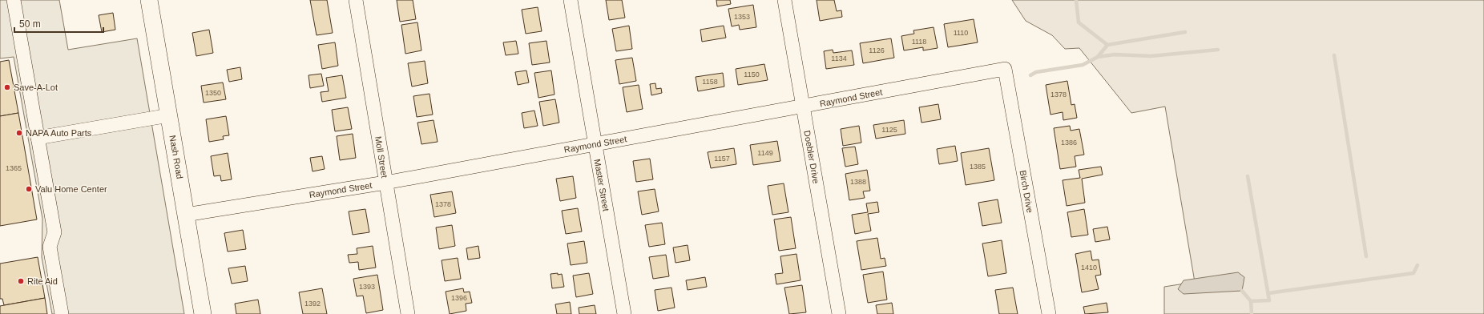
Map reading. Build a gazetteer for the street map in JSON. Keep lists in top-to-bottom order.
{
  "streets": {
    "main road": ["Nash Road"],
    "street": [
      "Raymond Street",
      "Moll Street",
      "Doebler Drive",
      "Master Street",
      "Birch Drive"
    ]
  },
  "crossings": [
    ["Raymond Street", "Nash Road"],
    ["Raymond Street", "Moll Street"],
    ["Raymond Street", "Doebler Drive"],
    ["Raymond Street", "Master Street"],
    ["Raymond Street", "Birch Drive"]
  ],
  "places": [
    "Save-A-Lot",
    "NAPA Auto Parts",
    "Valu Home Center",
    "Rite Aid"
  ],
  "house_numbers": [
    "1353",
    "1110",
    "1118",
    "1126",
    "1134",
    "1150",
    "1158",
    "1350",
    "1378",
    "1125",
    "1386",
    "1149",
    "1157",
    "1385",
    "1365",
    "1388",
    "1378",
    "1410",
    "1393",
    "1396",
    "1392"
  ],
  "scale_bar": "50 m"
}
